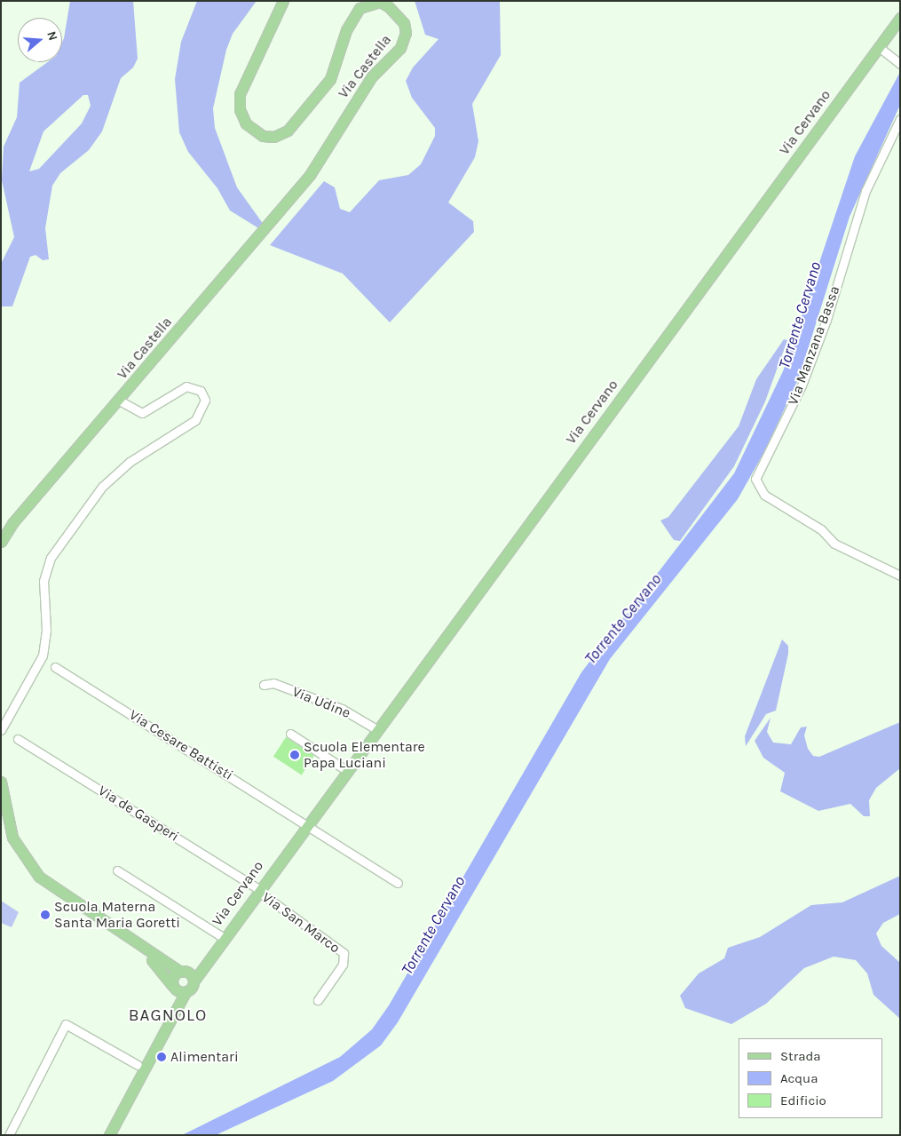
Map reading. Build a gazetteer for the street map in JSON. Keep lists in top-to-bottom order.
{
  "streets": {
    "main road": ["Via Castella", "Via Cervano"],
    "street": [
      "Via Manzana Bassa",
      "Via Udine",
      "Via Cesare Battisti",
      "Via de Gasperi",
      "Via San Marco"
    ]
  },
  "crossings": [
    ["Via Cervano", "Via Udine"],
    ["Via Cervano", "Via Cesare Battisti"],
    ["Via Cervano", "Via de Gasperi"],
    ["Via Cervano", "Via San Marco"],
    ["Via de Gasperi", "Via San Marco"]
  ],
  "districts": ["BAGNOLO"],
  "water": ["Torrente Cervano"],
  "places": ["Scuola Elementare Papa Luciani", "Scuola Materna Santa Maria Goretti", "Alimentari"],
  "legend": ["Strada", "Acqua", "Edificio"],
  "north": "right"
}
